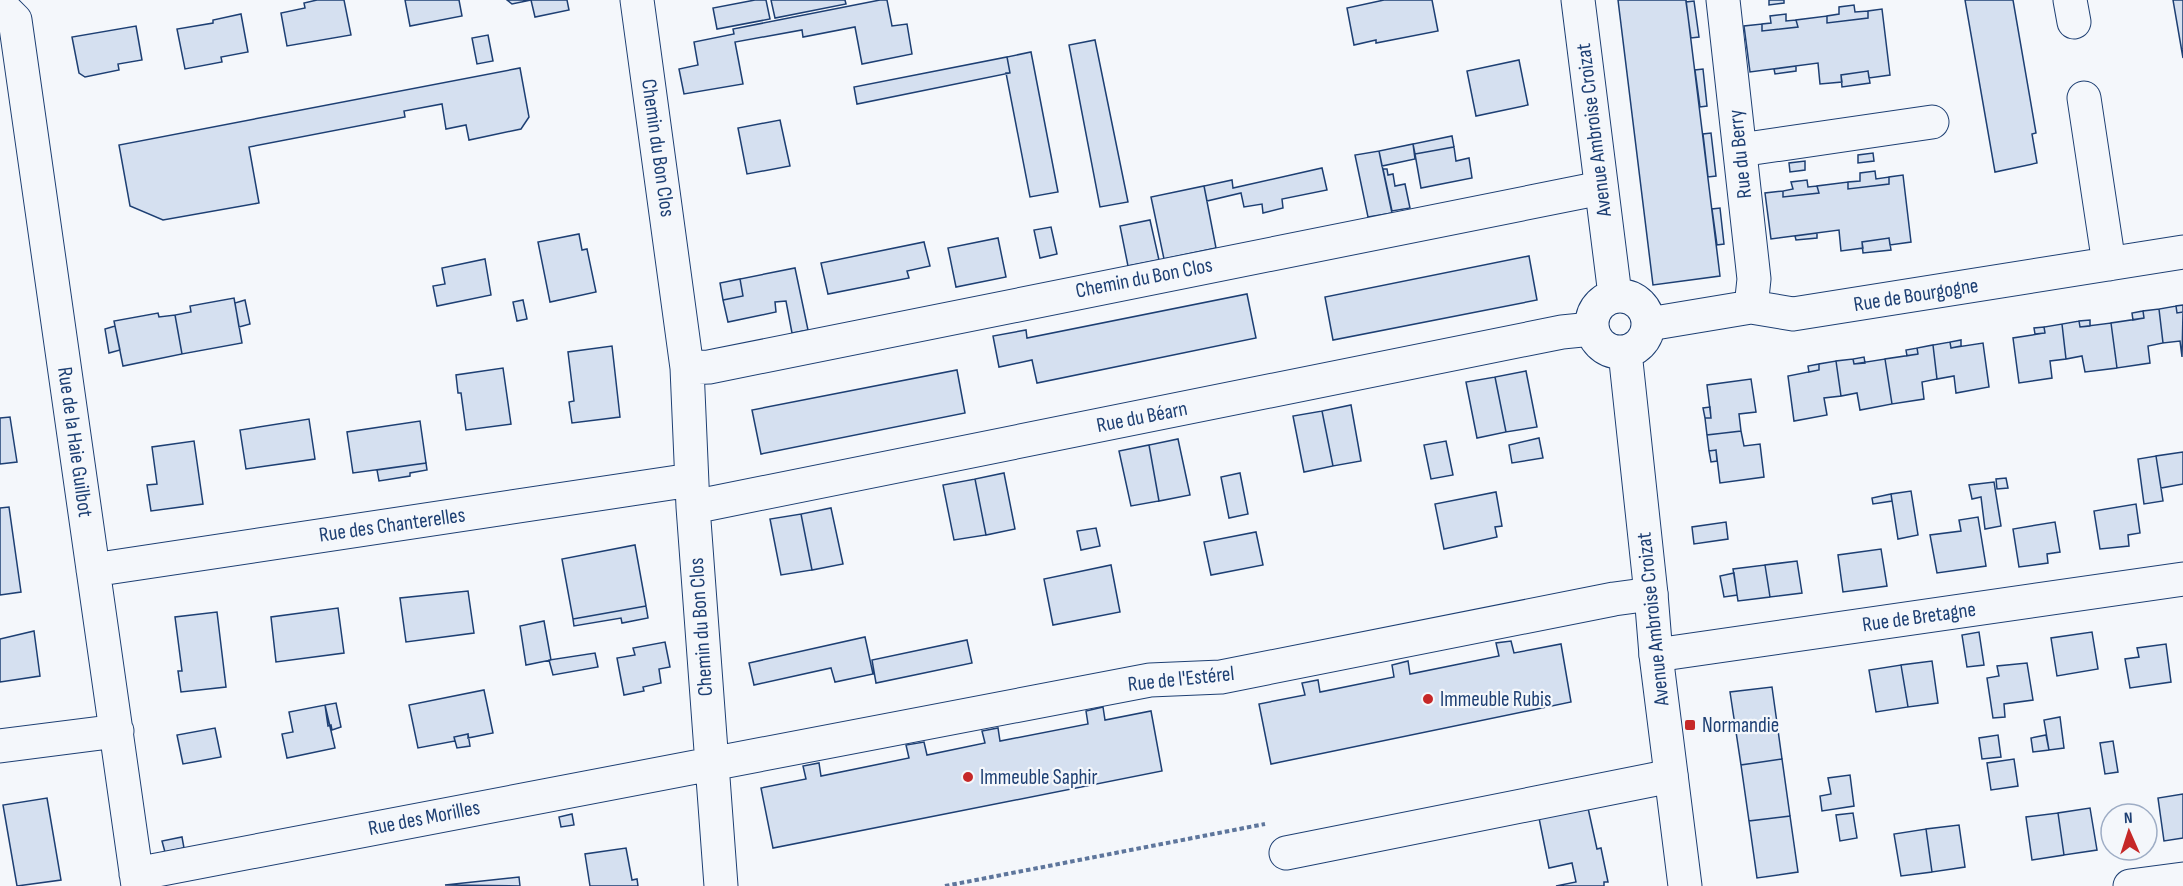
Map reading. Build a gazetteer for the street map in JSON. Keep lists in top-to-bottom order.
{
  "streets": {
    "street": [
      "Avenue Ambroise Croizat",
      "Chemin du Bon Clos",
      "Rue du Berry",
      "Rue de Bourgogne",
      "Rue du Béarn",
      "Rue de la Haie Guilbot",
      "Rue des Chanterelles",
      "Rue de Bretagne",
      "Rue de l'Estérel",
      "Rue des Morilles"
    ]
  },
  "crossings": [
    ["Avenue Ambroise Croizat", "Chemin du Bon Clos"],
    ["Avenue Ambroise Croizat", "Rue de Bourgogne"],
    ["Avenue Ambroise Croizat", "Rue du Béarn"],
    ["Avenue Ambroise Croizat", "Rue de Bretagne"],
    ["Avenue Ambroise Croizat", "Rue de l'Estérel"],
    ["Chemin du Bon Clos", "Rue du Béarn"],
    ["Chemin du Bon Clos", "Rue des Chanterelles"],
    ["Chemin du Bon Clos", "Rue de l'Estérel"],
    ["Chemin du Bon Clos", "Rue des Morilles"],
    ["Rue du Berry", "Rue de Bourgogne"],
    ["Rue de Bourgogne", "Rue du Béarn"],
    ["Rue du Béarn", "Rue des Chanterelles"],
    ["Rue de la Haie Guilbot", "Rue des Chanterelles"],
    ["Rue de la Haie Guilbot", "Rue des Morilles"],
    ["Rue de l'Estérel", "Rue des Morilles"]
  ],
  "places": {
    "other": ["Immeuble Rubis", "Immeuble Saphir"],
    "transit": ["Normandie"]
  },
  "north": "top"
}
